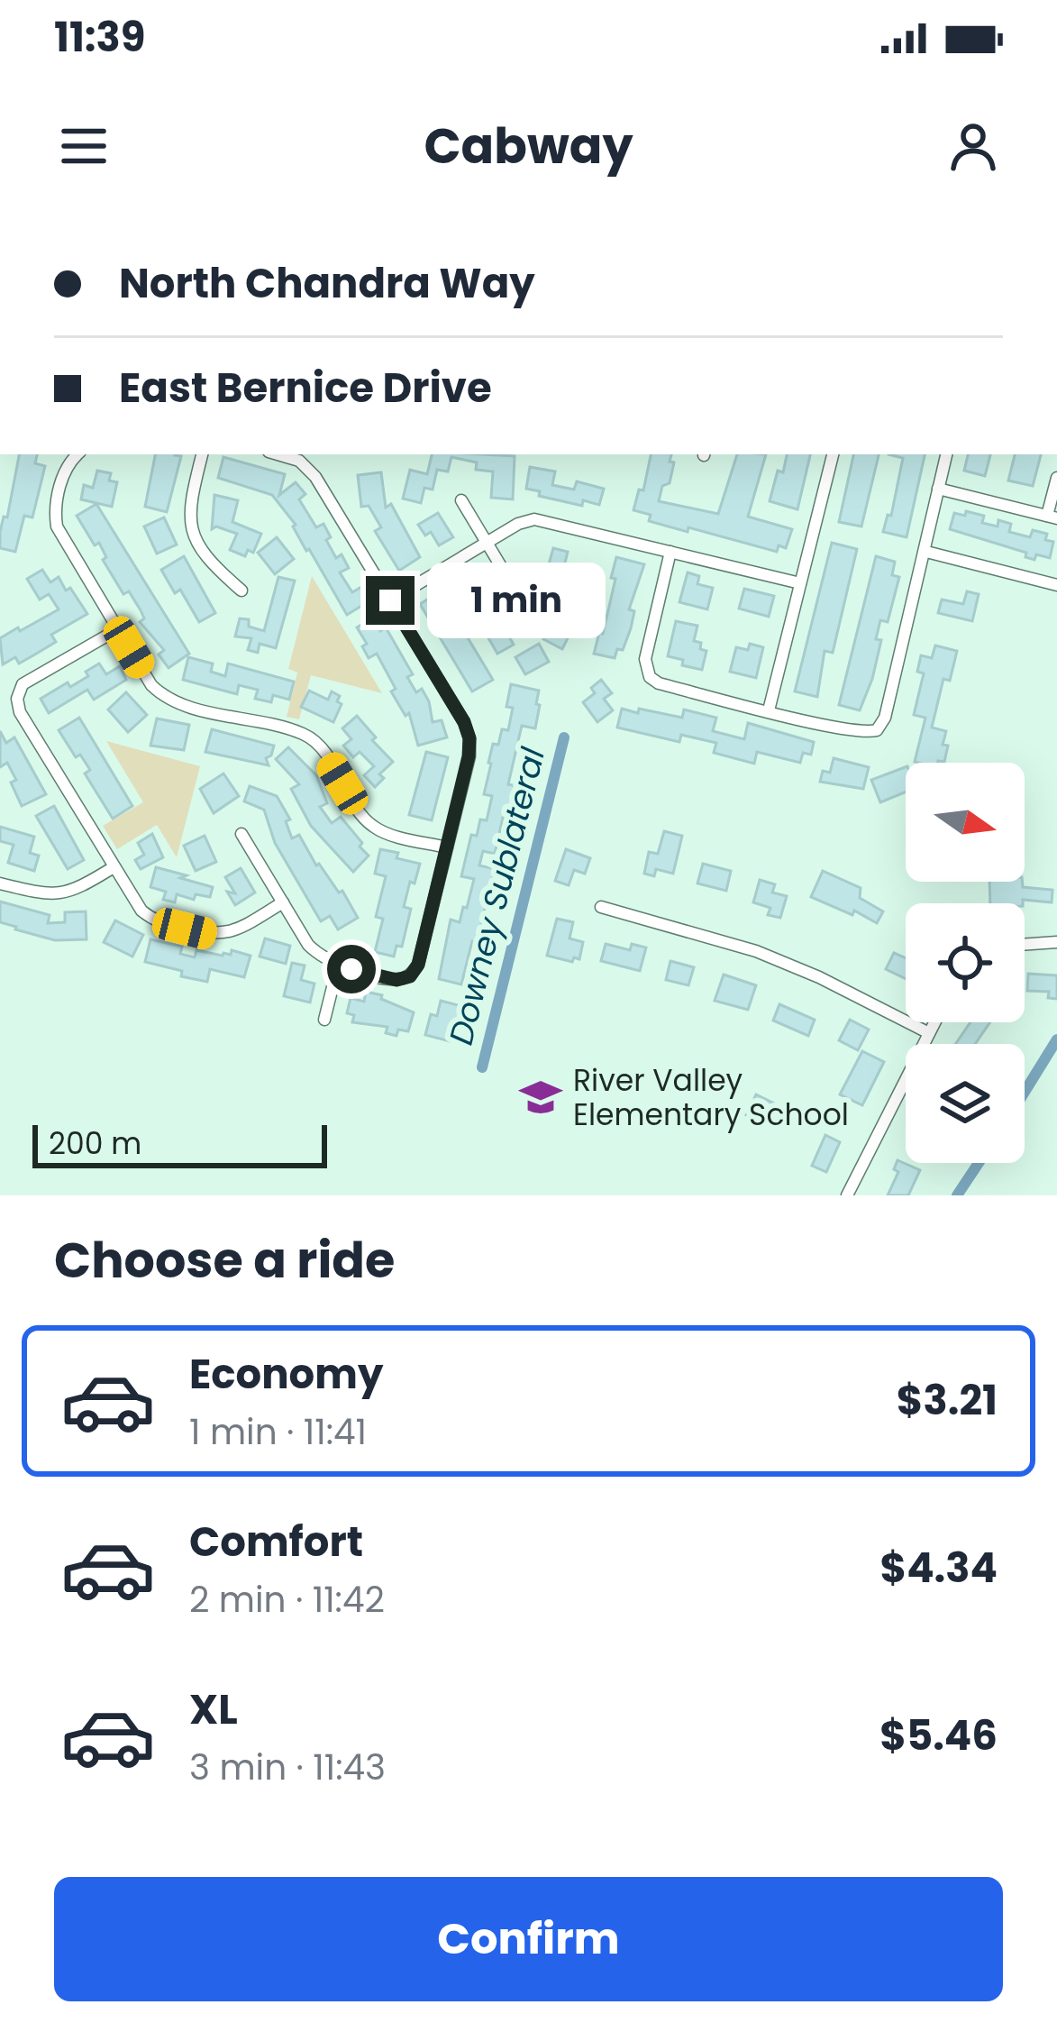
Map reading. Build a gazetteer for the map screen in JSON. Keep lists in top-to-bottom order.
{
  "water": ["Downey Sublateral"],
  "places": {
    "school or university": ["River Valley Elementary School"]
  },
  "scale_bar": "200 m",
  "north": "right",
  "page": {
    "status": "11:39",
    "header": "Cabway",
    "banner": ["North Chandra Way", "East Bernice Drive"],
    "bubble": "1 min",
    "scale": "200 m",
    "heading": "Choose a ride",
    "list": [
      {
        "name": "Economy",
        "note": "1 min · 11:41",
        "value": "$3.21"
      },
      {
        "name": "Comfort",
        "note": "2 min · 11:42",
        "value": "$4.34"
      },
      {
        "name": "XL",
        "note": "3 min · 11:43",
        "value": "$5.46"
      }
    ],
    "buttons": "Confirm"
  }
}
